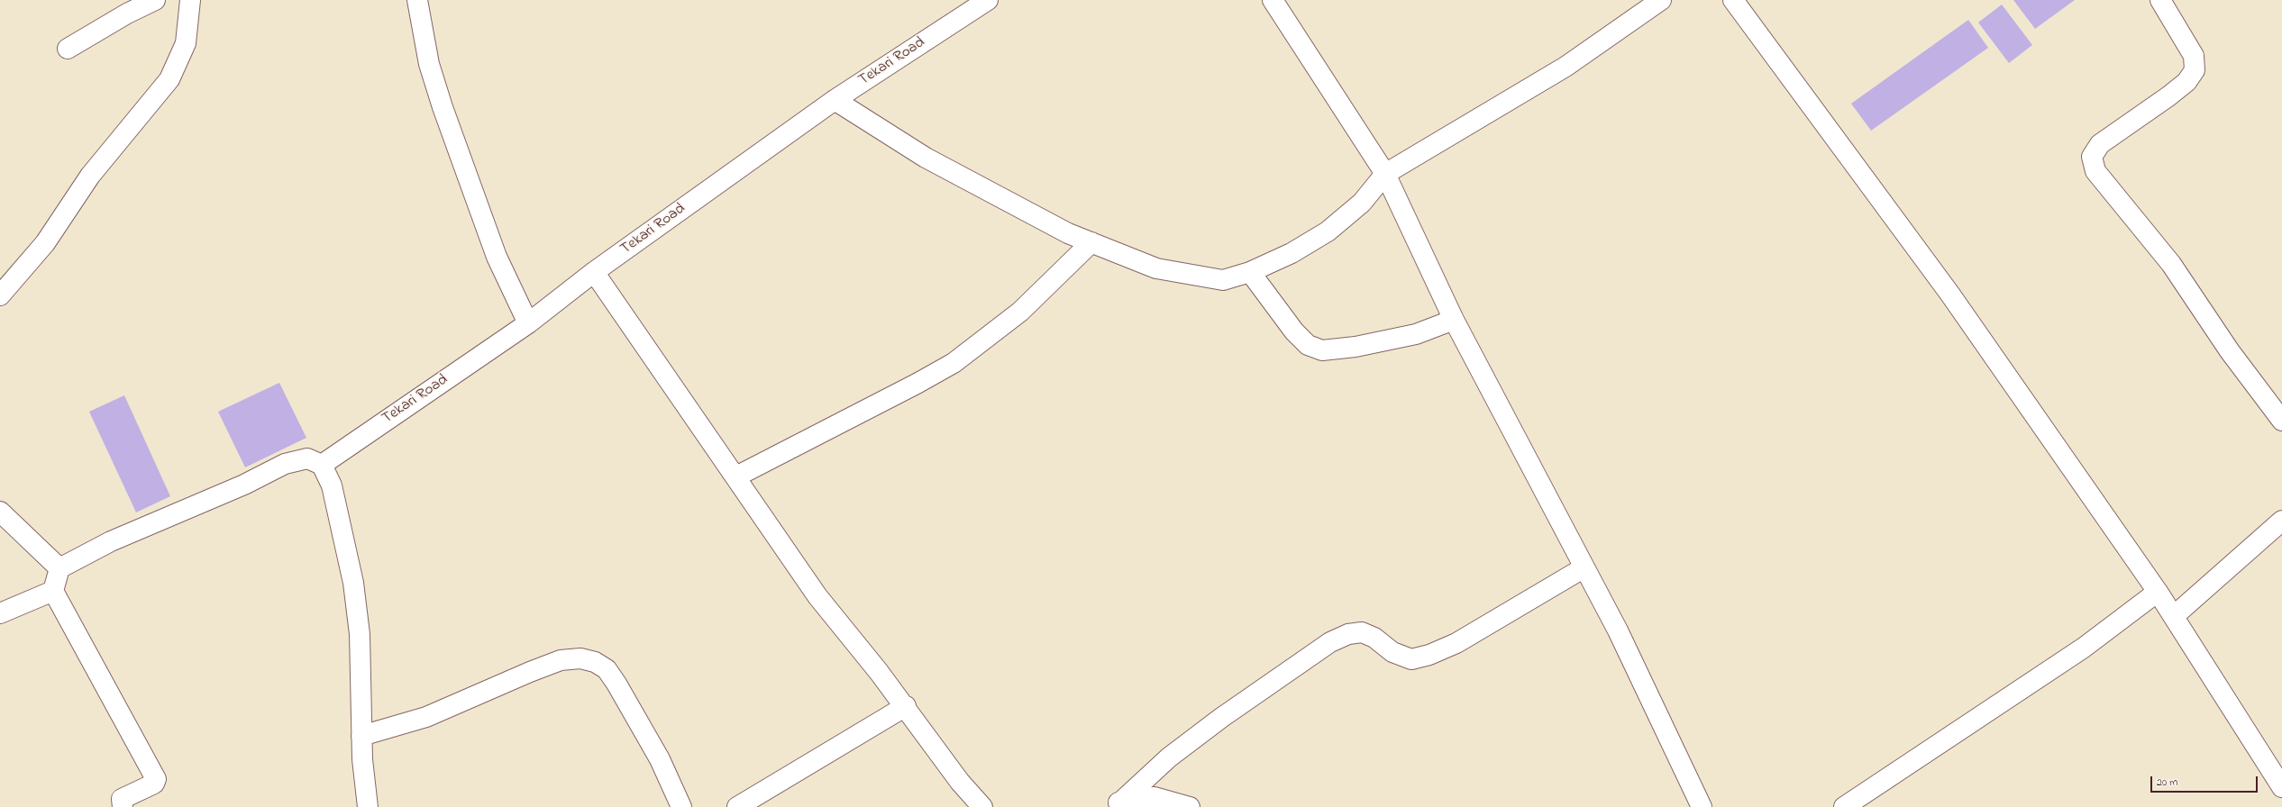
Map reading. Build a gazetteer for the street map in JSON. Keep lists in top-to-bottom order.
{
  "streets": {
    "street": ["Tekari Road"]
  },
  "scale_bar": "20 m"
}
